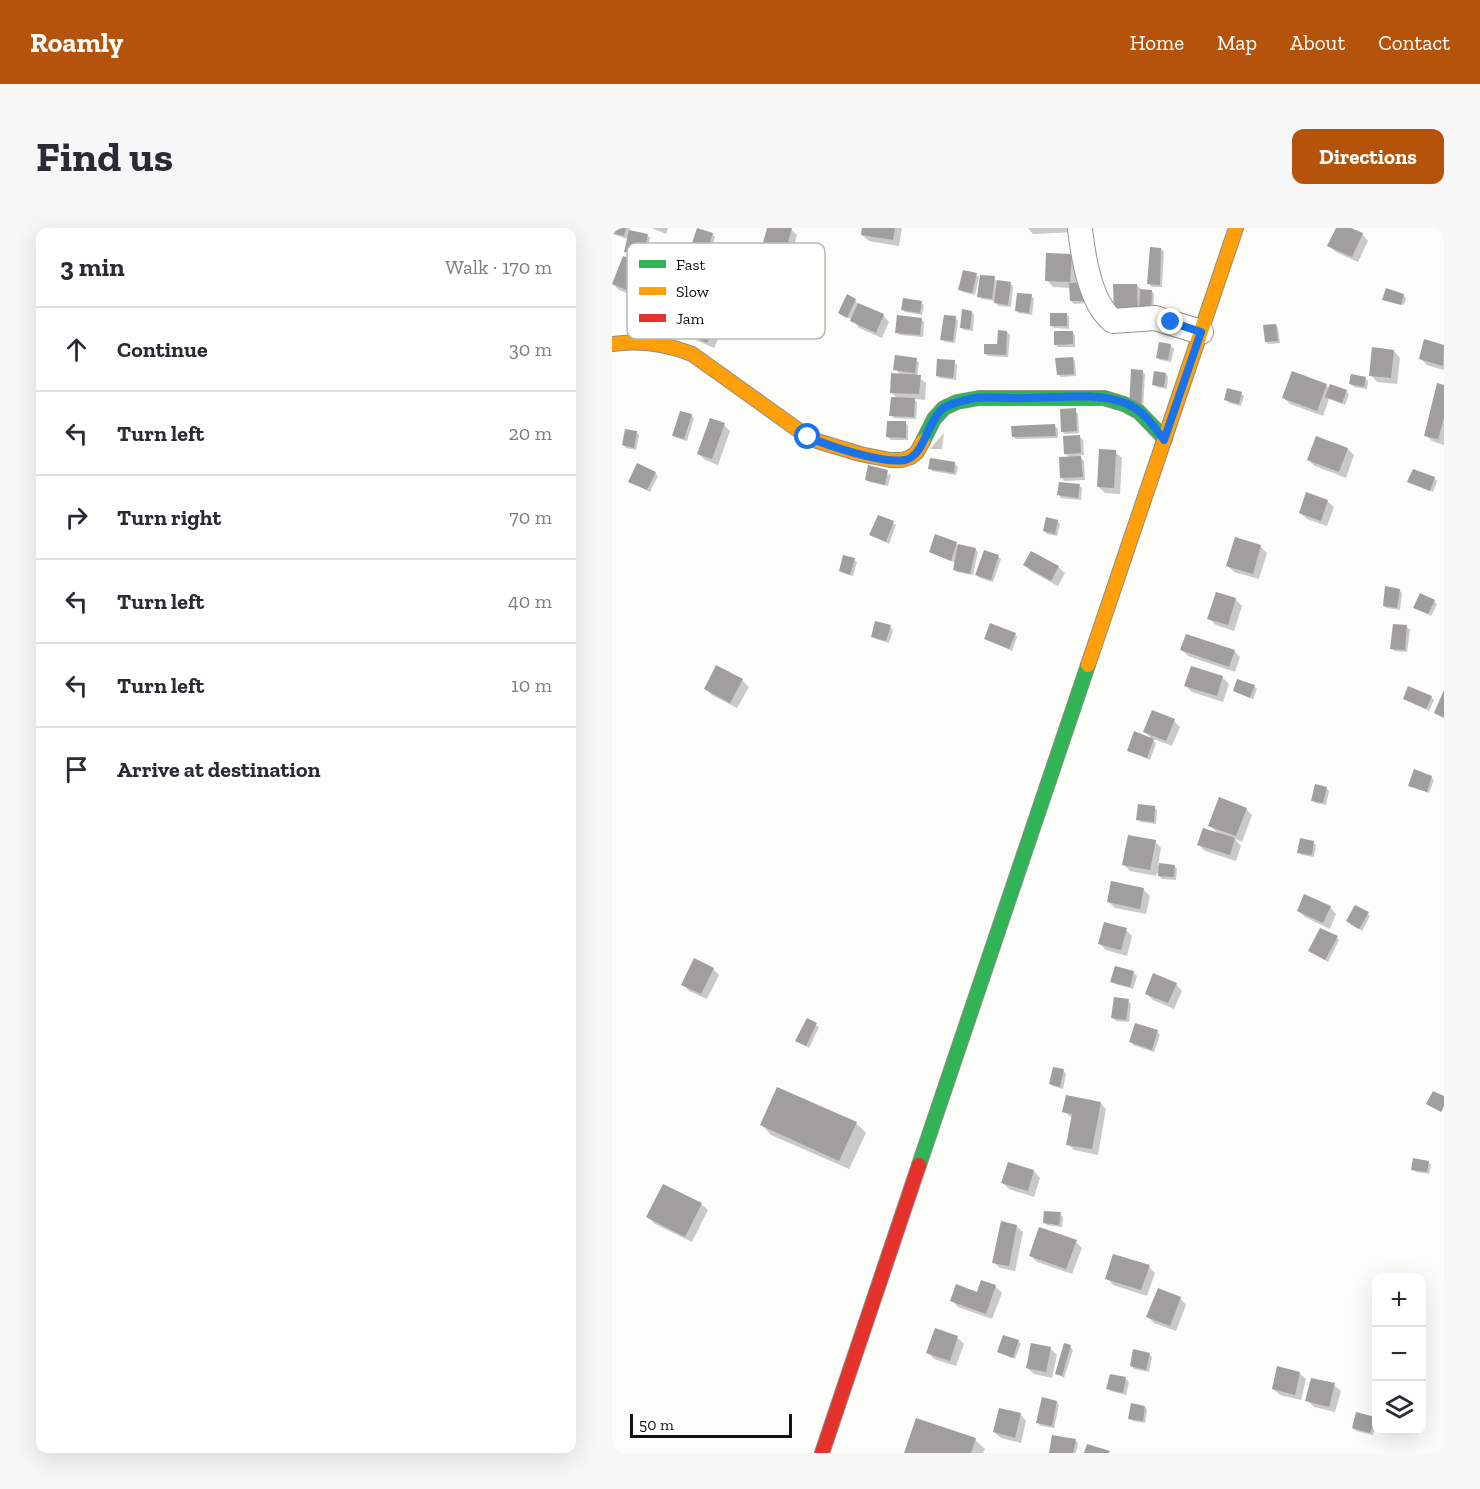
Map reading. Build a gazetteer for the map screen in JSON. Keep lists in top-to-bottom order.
{
  "legend": ["Fast", "Slow", "Jam"],
  "scale_bar": "50 m",
  "page": {
    "header": "Roamly",
    "nav": [
      "Home",
      "Map",
      "About",
      "Contact"
    ],
    "buttons": "Directions",
    "title": "Find us",
    "heading": ["3 min", "Walk · 170 m"],
    "list": [
      ["Continue", "30 m"],
      ["Turn left", "20 m"],
      ["Turn right", "70 m"],
      ["Turn left", "40 m"],
      ["Turn left", "10 m"],
      "Arrive at destination"
    ],
    "map_buttons": ["+", "−"],
    "scale": "50 m"
  }
}
